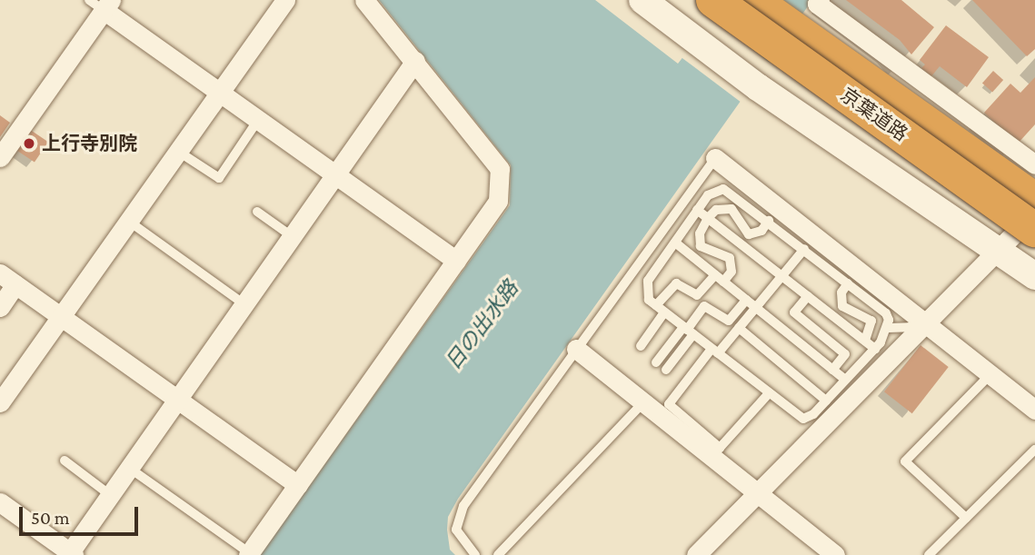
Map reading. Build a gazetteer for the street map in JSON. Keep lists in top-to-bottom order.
{
  "streets": {
    "highway": ["京葉道路"]
  },
  "water": ["日の出水路"],
  "places": ["上行寺別院"],
  "scale_bar": "50 m"
}
